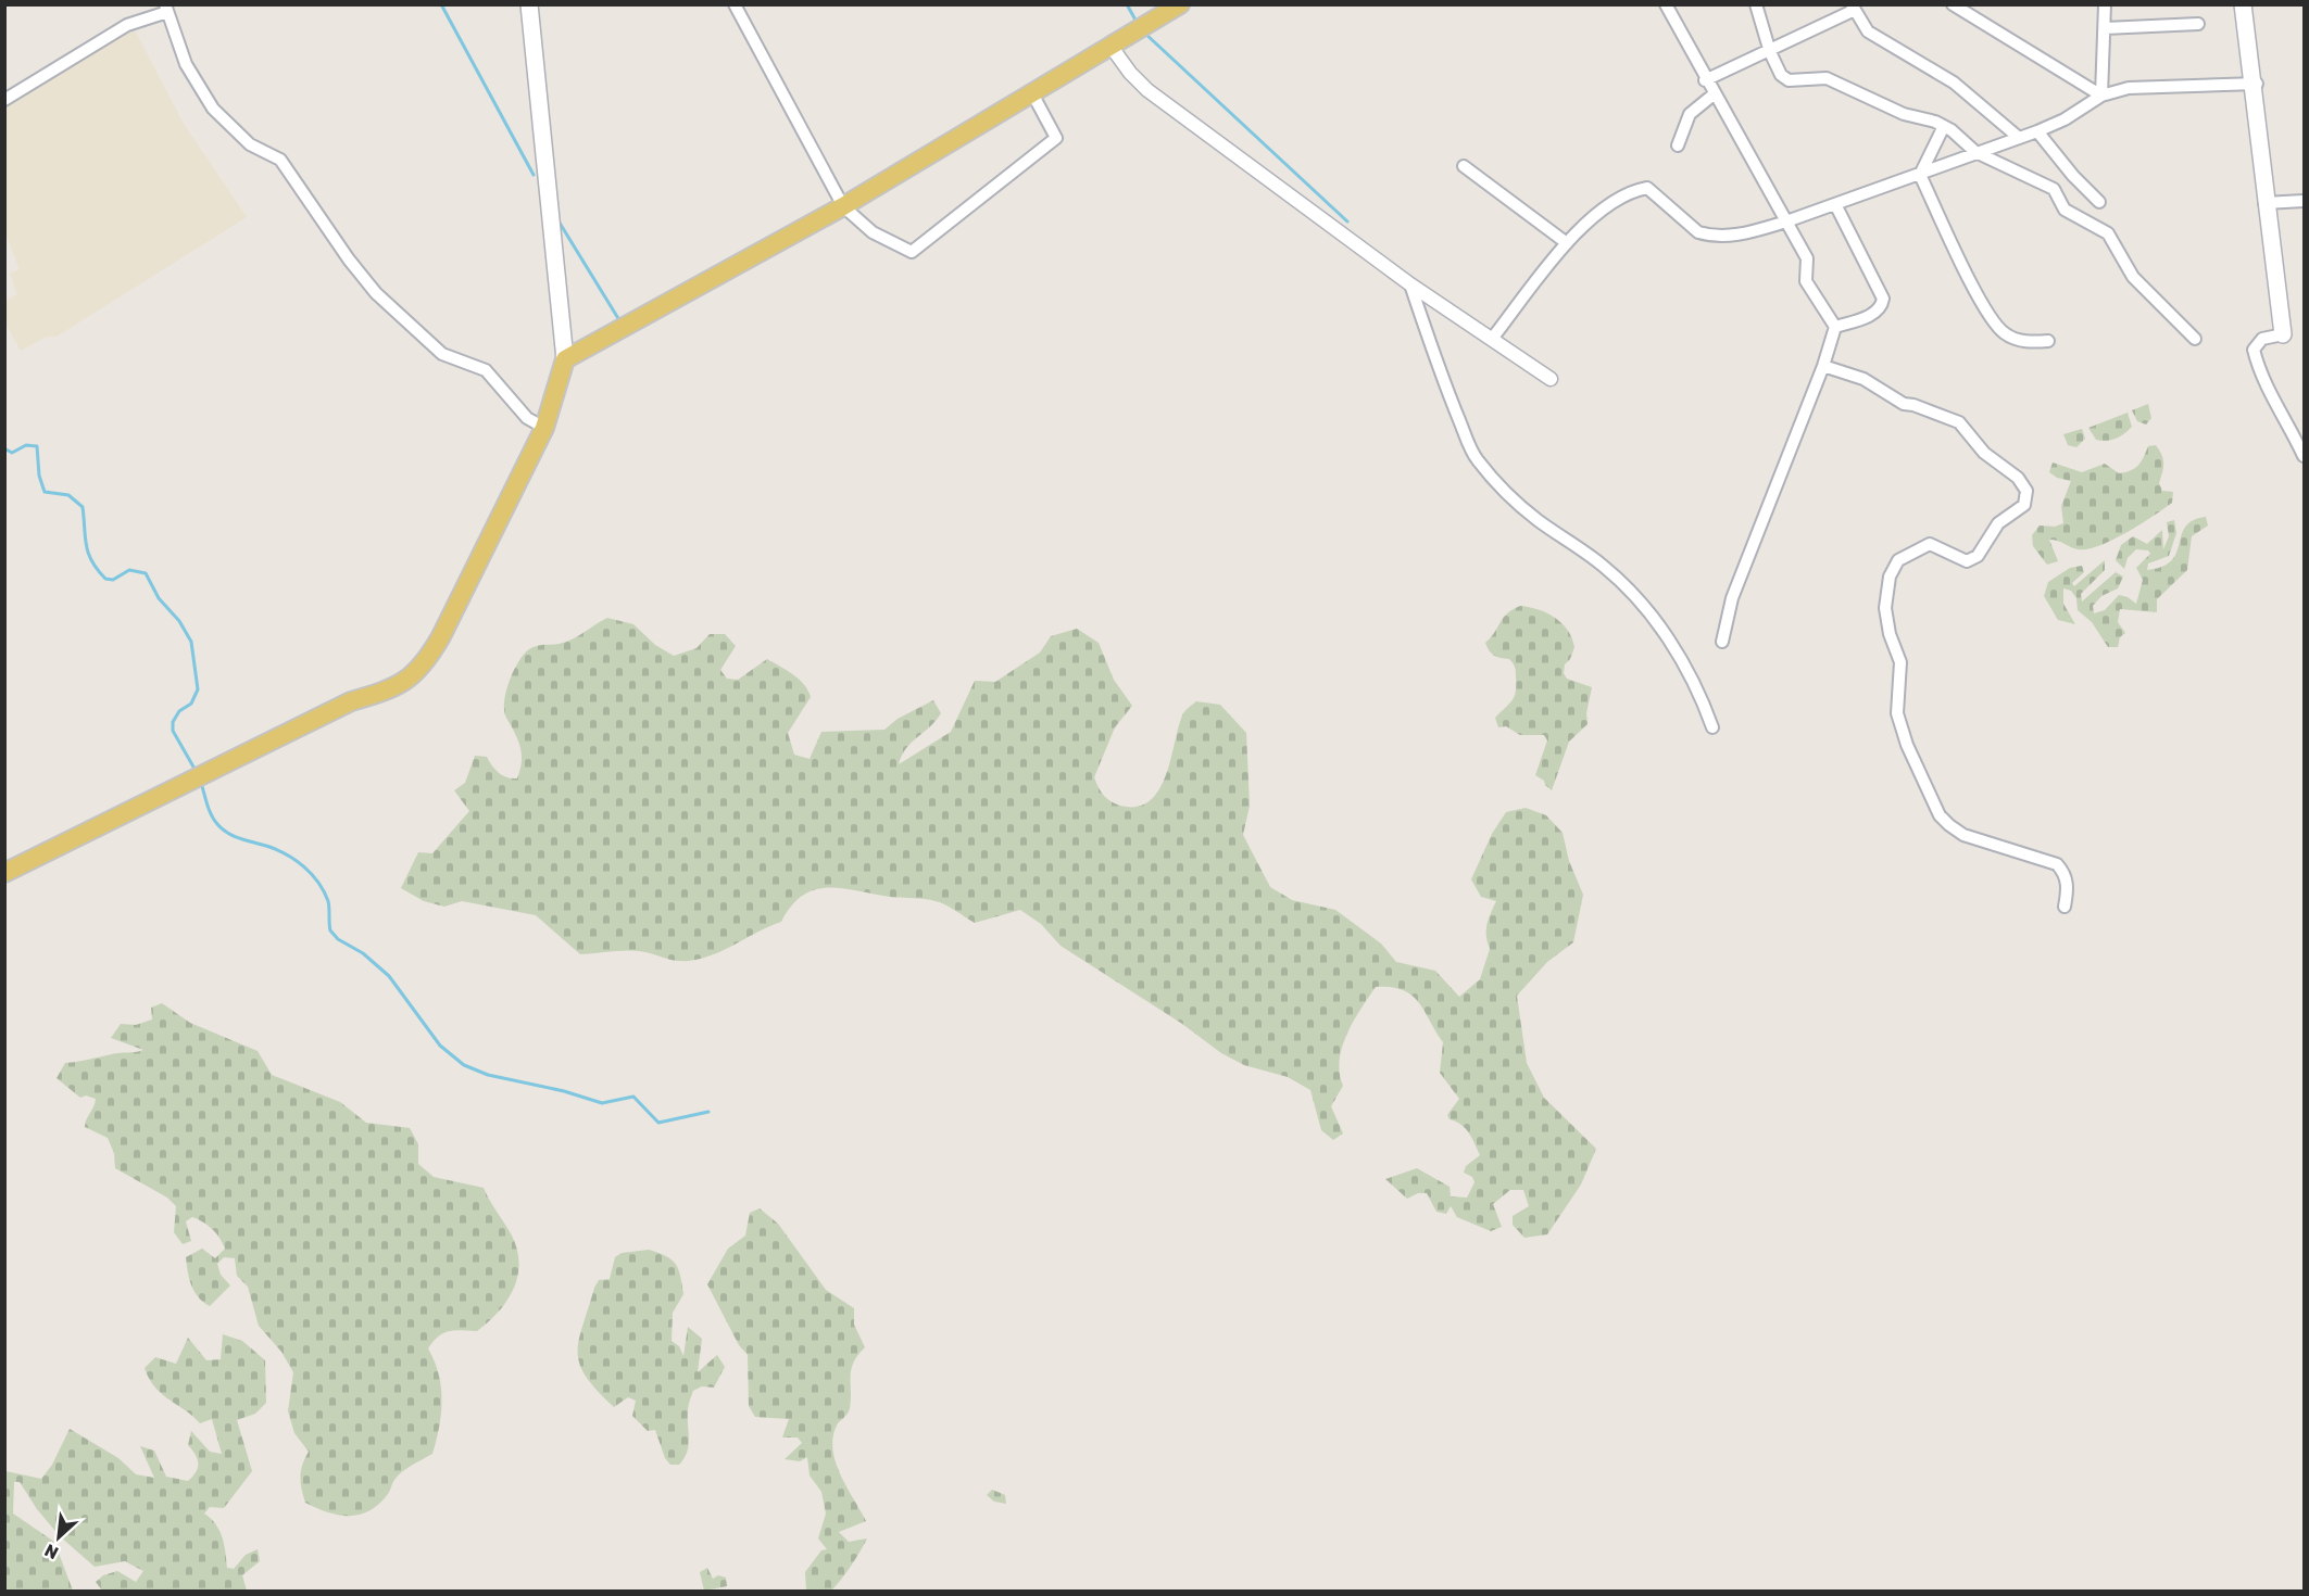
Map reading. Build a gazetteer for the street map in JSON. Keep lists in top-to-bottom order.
{
  "north": "bottom left"
}
